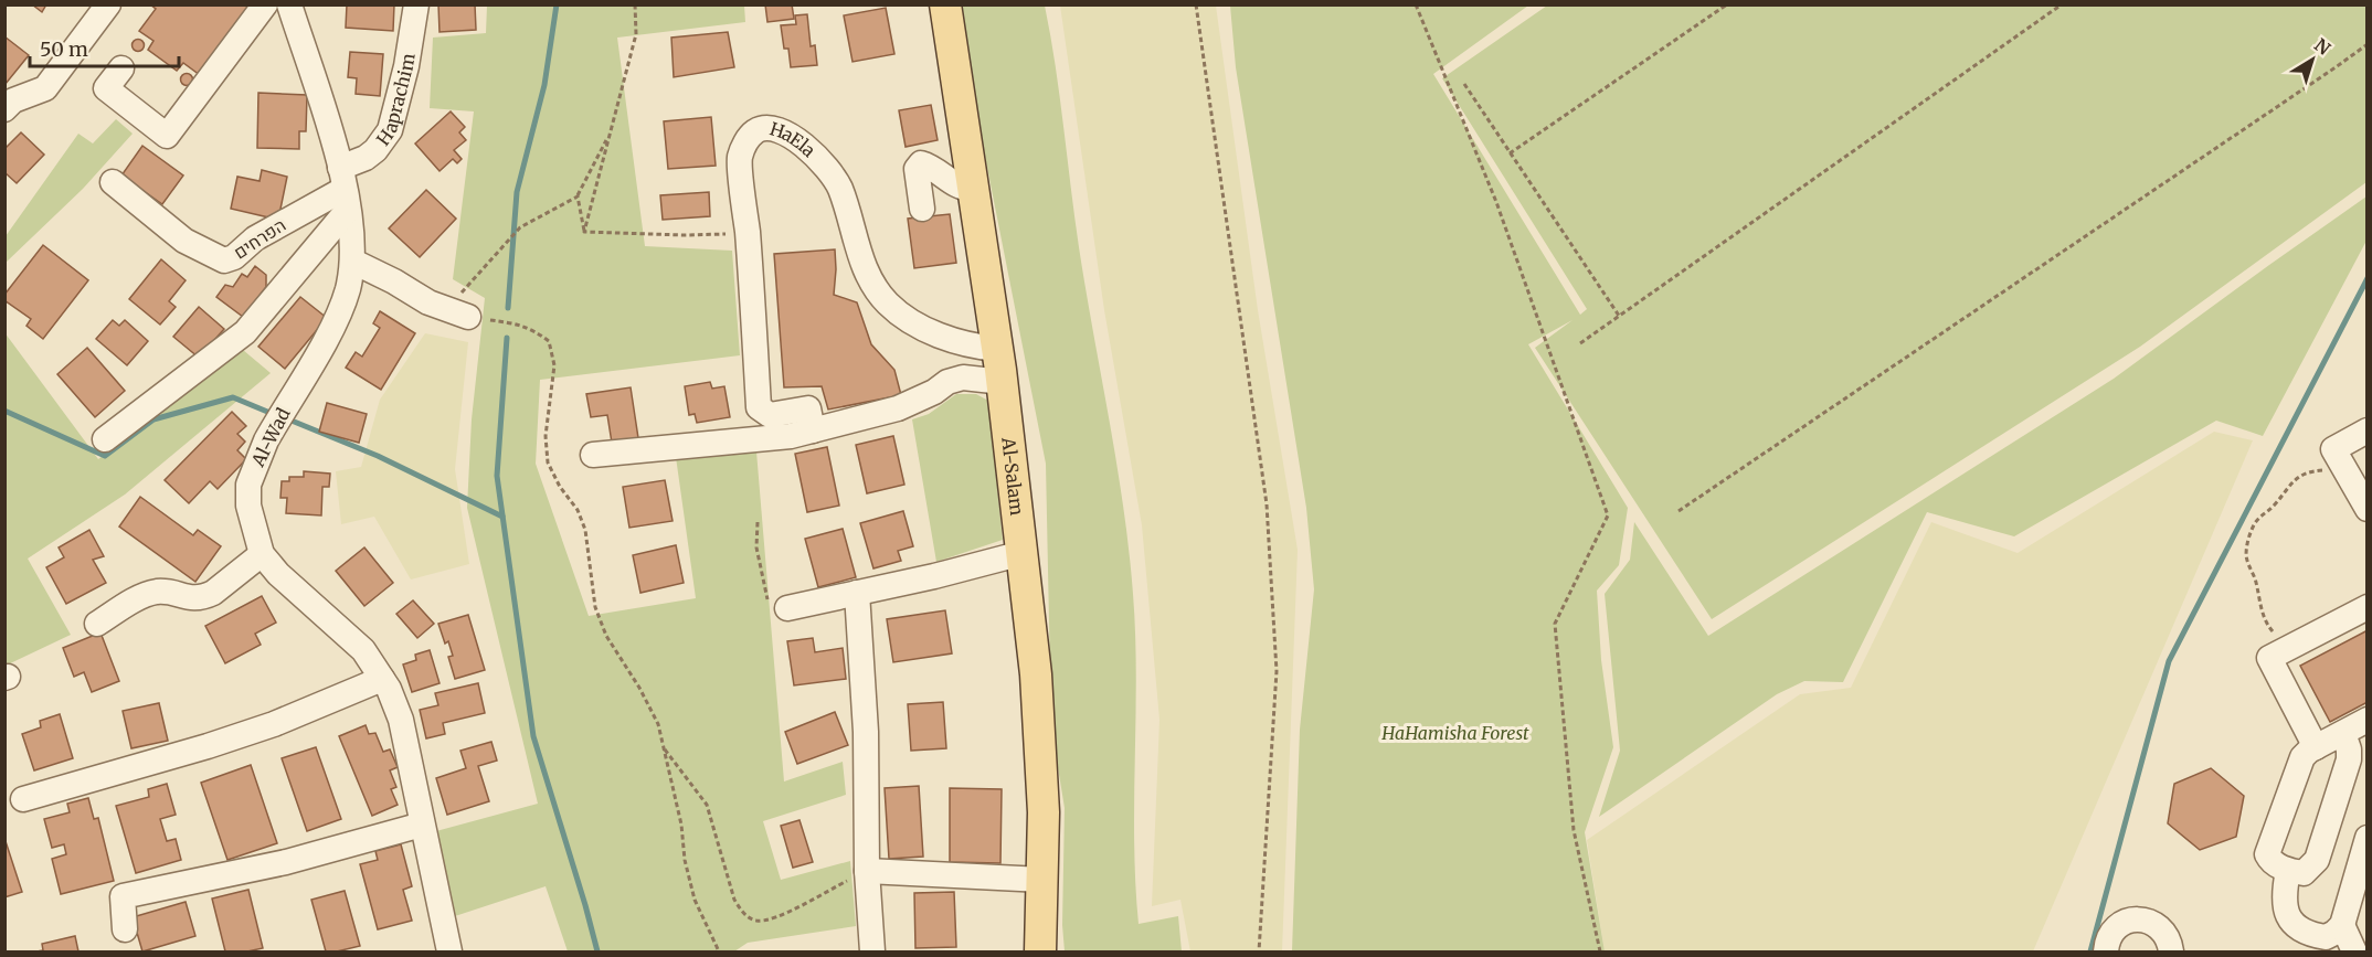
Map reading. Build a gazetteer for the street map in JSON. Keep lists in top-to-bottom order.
{
  "streets": {
    "main road": ["Al-Salam"],
    "street": [
      "Haprachim",
      "HaEla",
      "הפרחים",
      "Al-Wad"
    ]
  },
  "crossings": [
    ["Haprachim", "הפרחים"],
    ["Haprachim", "Al-Wad"],
    ["HaEla", "Al-Salam"],
    ["הפרחים", "Al-Wad"]
  ],
  "parks": ["HaHamisha Forest"],
  "scale_bar": "50 m",
  "north": "top right"
}
